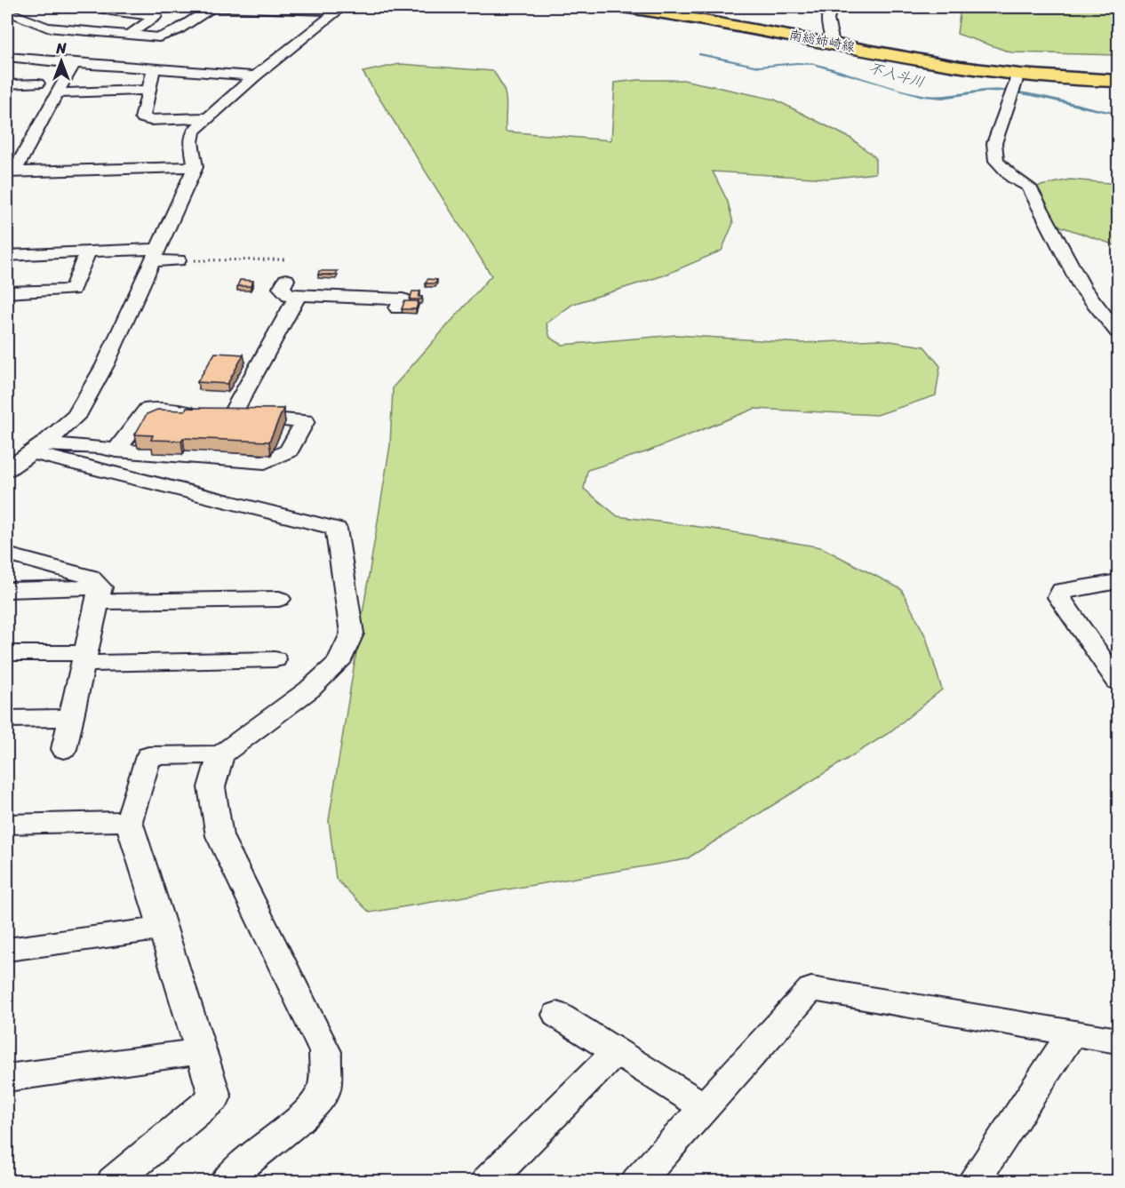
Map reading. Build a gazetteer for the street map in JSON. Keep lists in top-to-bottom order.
{
  "streets": {
    "main road": ["南総姉崎線"]
  },
  "water": ["不入斗川"],
  "north": "top"
}
